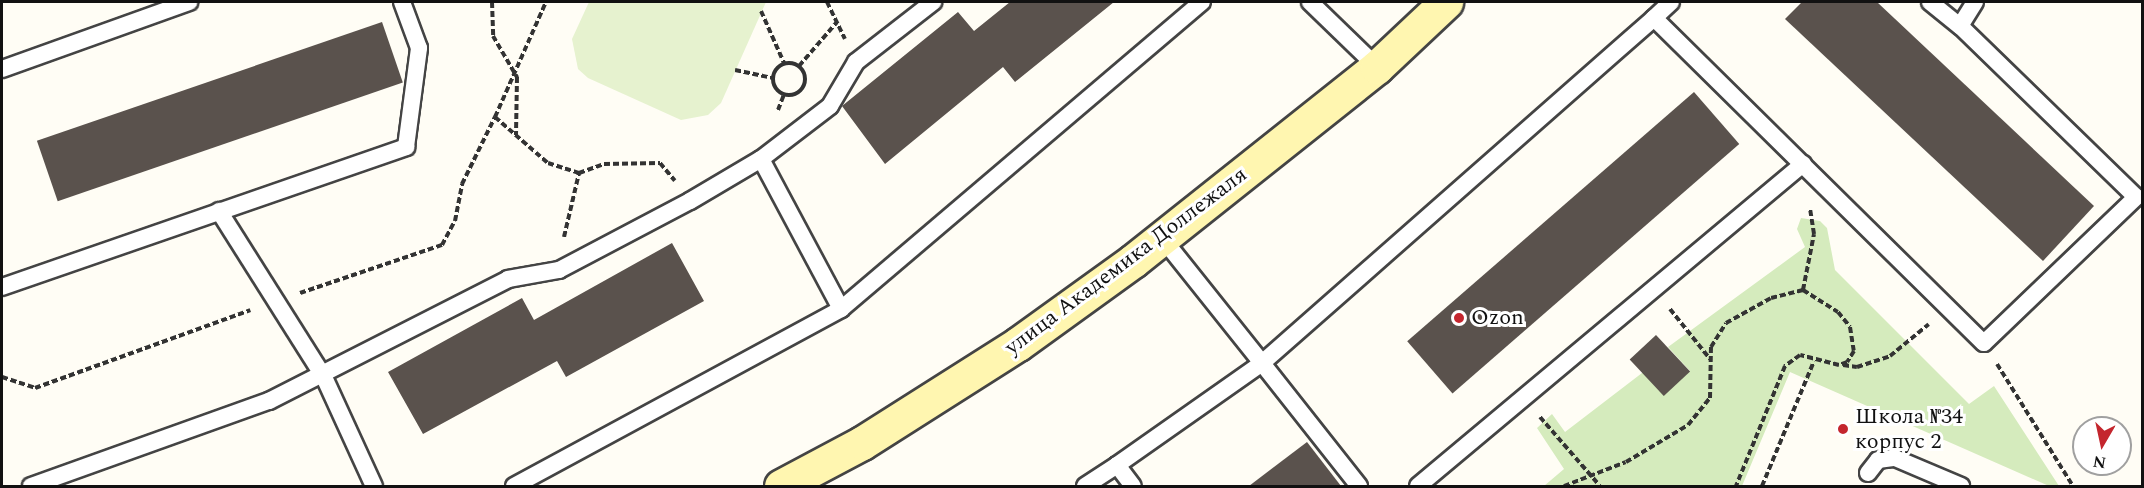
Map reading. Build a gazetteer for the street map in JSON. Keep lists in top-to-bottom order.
{
  "streets": {
    "main road": ["улица Академика Доллежаля"]
  },
  "places": ["Ozon", "Школа №34 корпус 2"],
  "north": "bottom"
}
